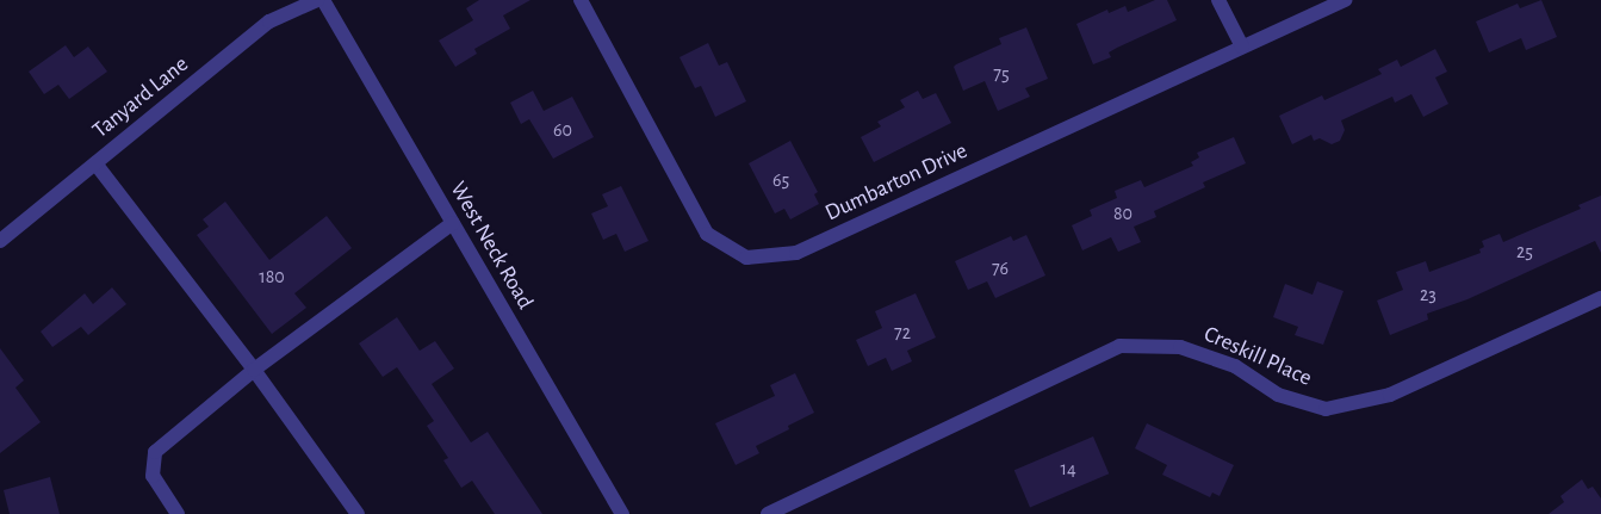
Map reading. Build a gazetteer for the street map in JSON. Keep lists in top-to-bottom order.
{
  "streets": {
    "street": [
      "Tanyard Lane",
      "Dumbarton Drive",
      "West Neck Road",
      "Creskill Place"
    ]
  },
  "house_numbers": [
    "75",
    "60",
    "65",
    "80",
    "25",
    "76",
    "180",
    "23",
    "72",
    "14"
  ]
}
